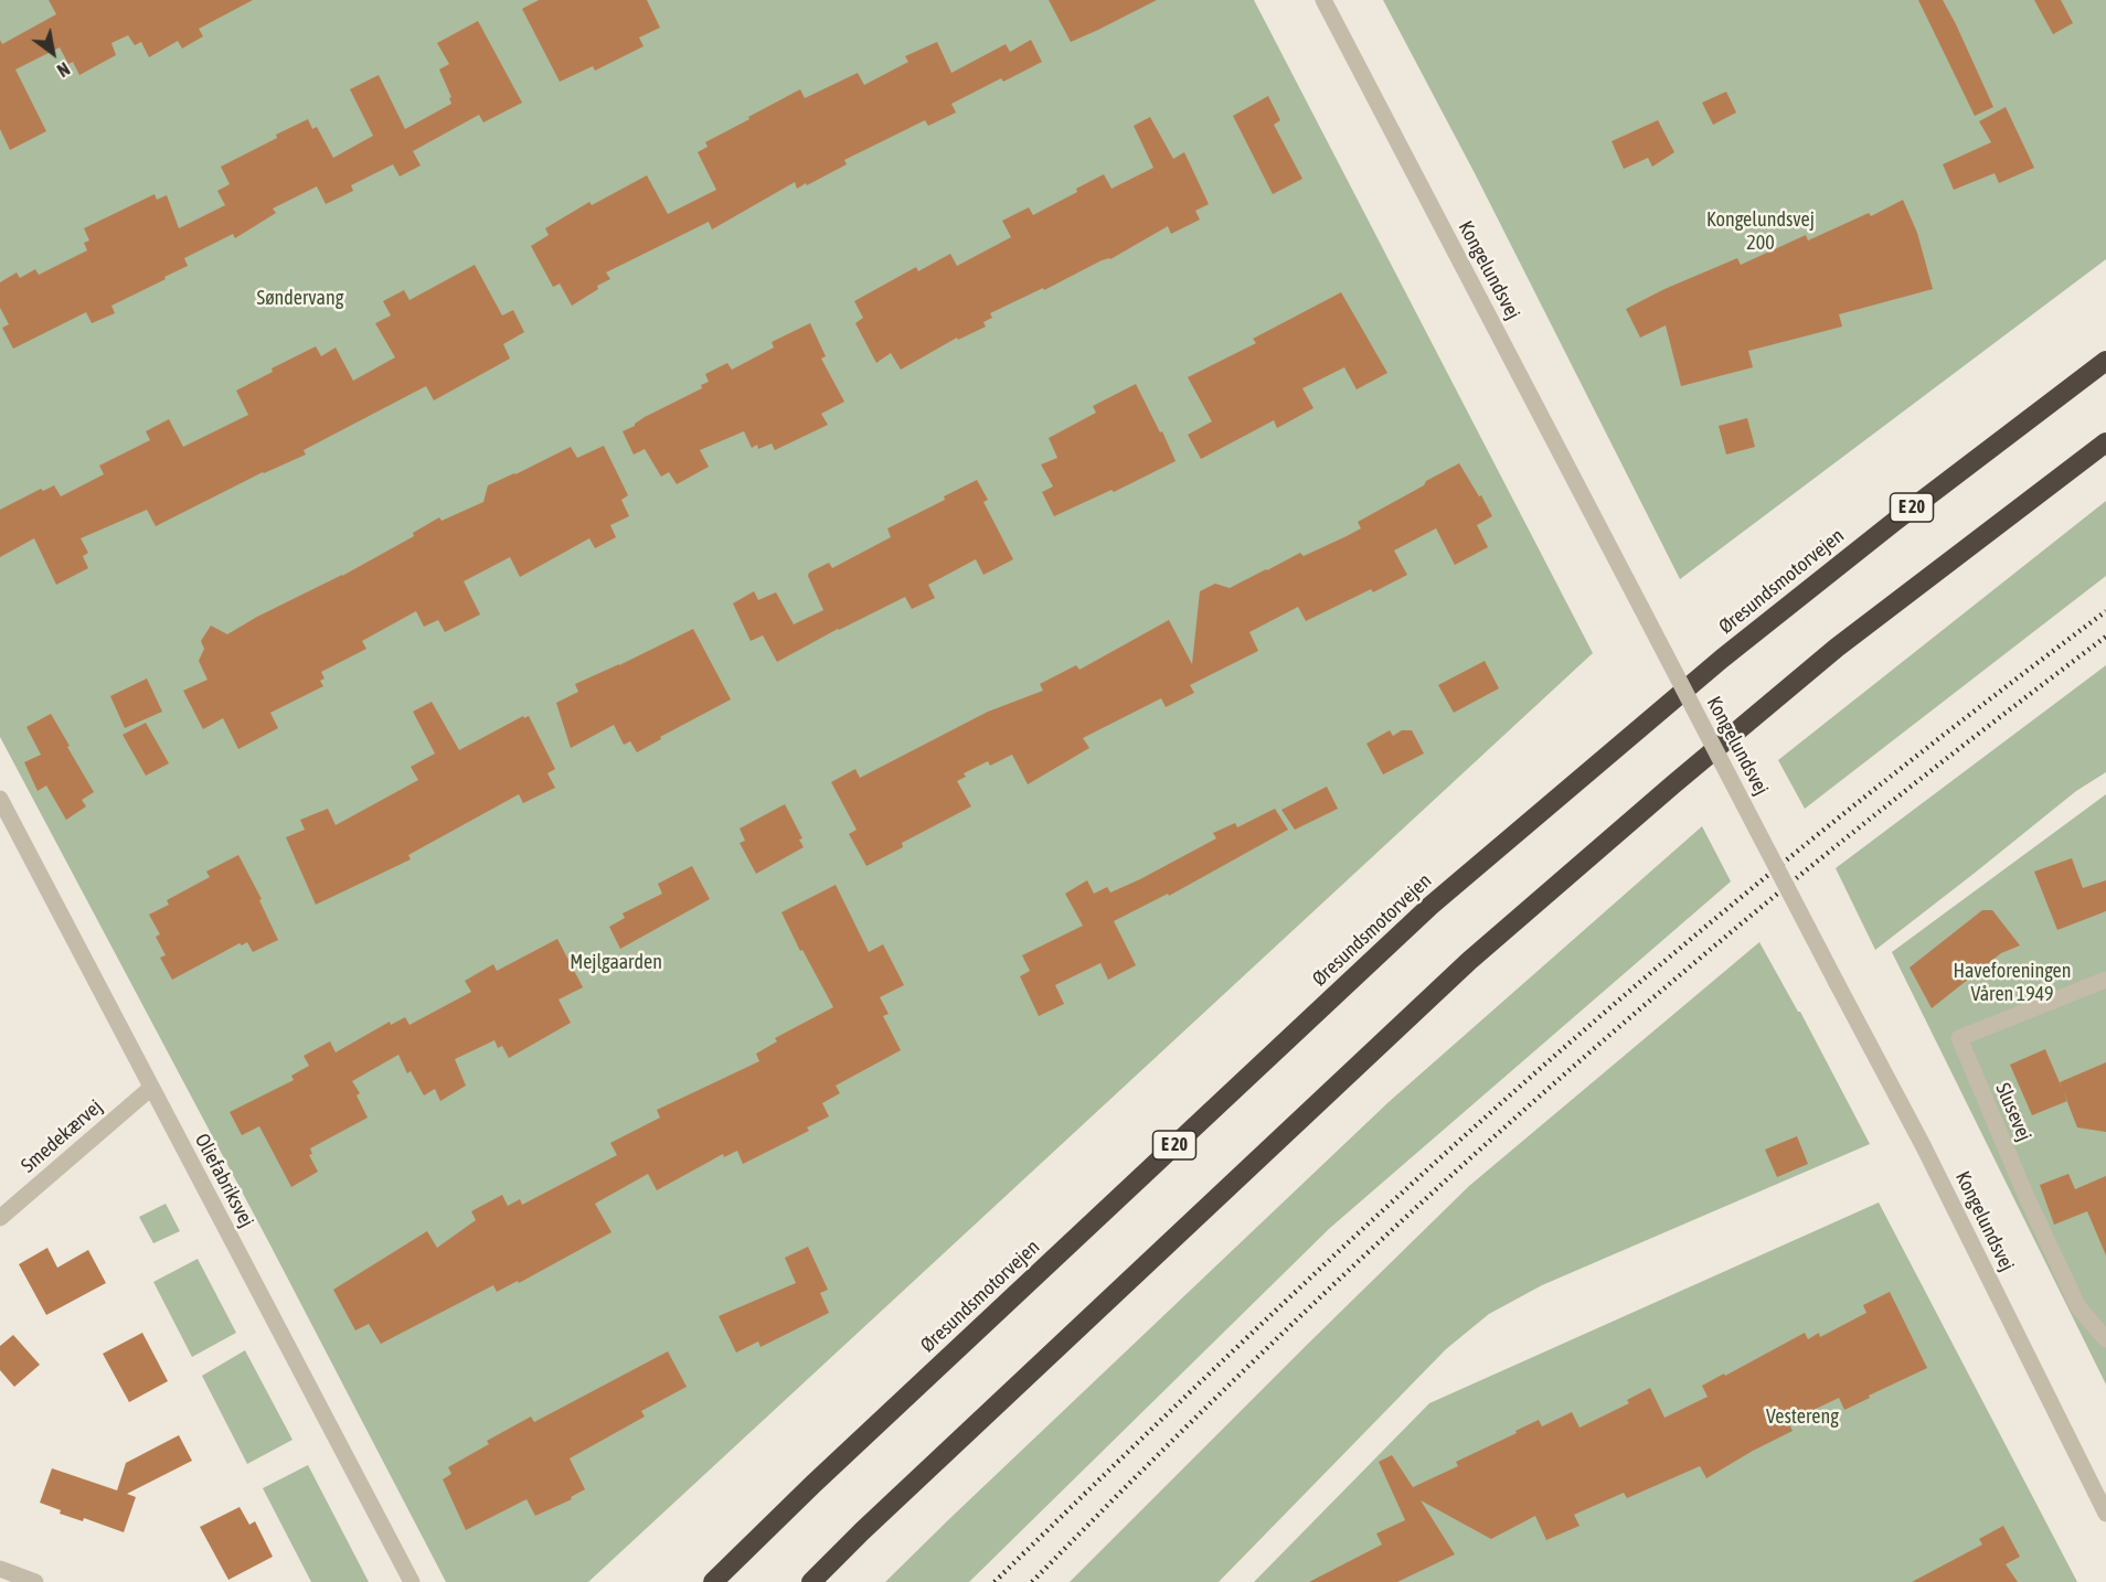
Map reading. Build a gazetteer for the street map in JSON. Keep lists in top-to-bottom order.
{
  "streets": {
    "highway": ["E 20", "Øresundsmotorvejen"],
    "street": [
      "Kongelundsvej",
      "Slusevej",
      "Smedekærvej",
      "Oliefabriksvej"
    ]
  },
  "crossings": [
    ["Smedekærvej", "Oliefabriksvej"]
  ],
  "parks": [
    "Kongelundsvej 200",
    "Søndervang",
    "Mejlgaarden",
    "Haveforeningen Våren 1949",
    "Vestereng"
  ],
  "north": "bottom right"
}
